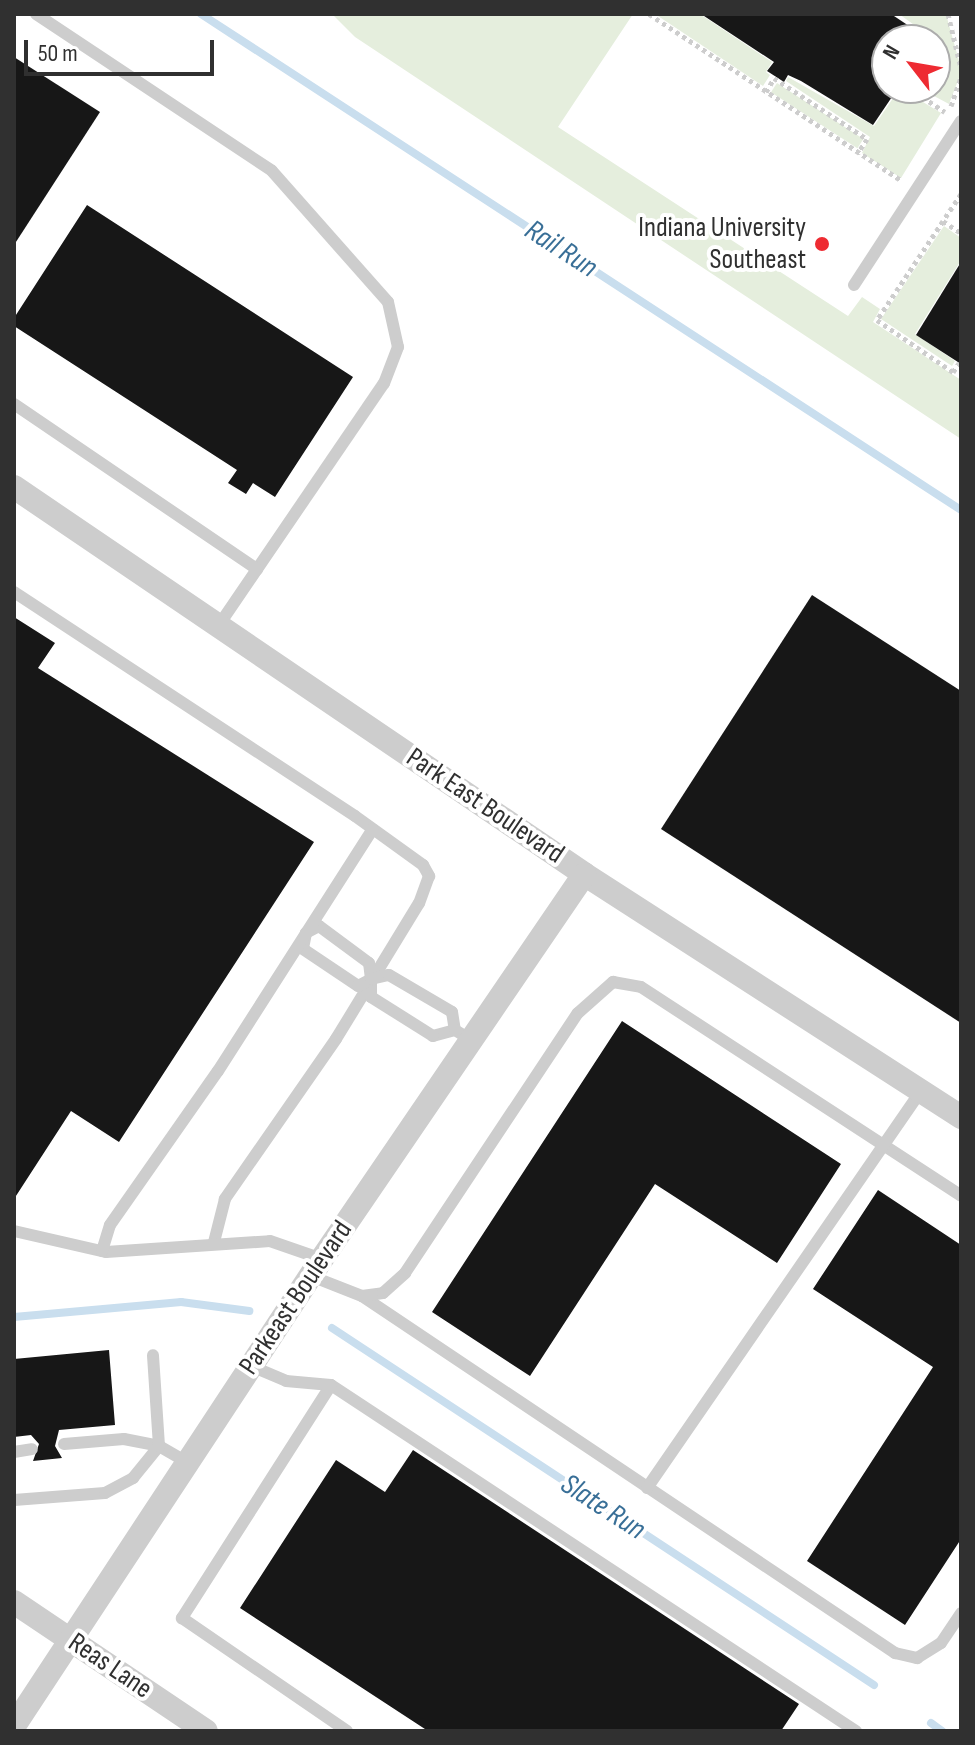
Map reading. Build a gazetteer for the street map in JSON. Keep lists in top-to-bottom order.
{
  "streets": {
    "street": ["Park East Boulevard", "Parkeast Boulevard", "Reas Lane"]
  },
  "crossings": [
    ["Park East Boulevard", "Parkeast Boulevard"],
    ["Parkeast Boulevard", "Reas Lane"]
  ],
  "water": ["Rail Run", "Slate Run"],
  "places": ["Indiana University Southeast"],
  "scale_bar": "50 m",
  "north": "top left"
}
